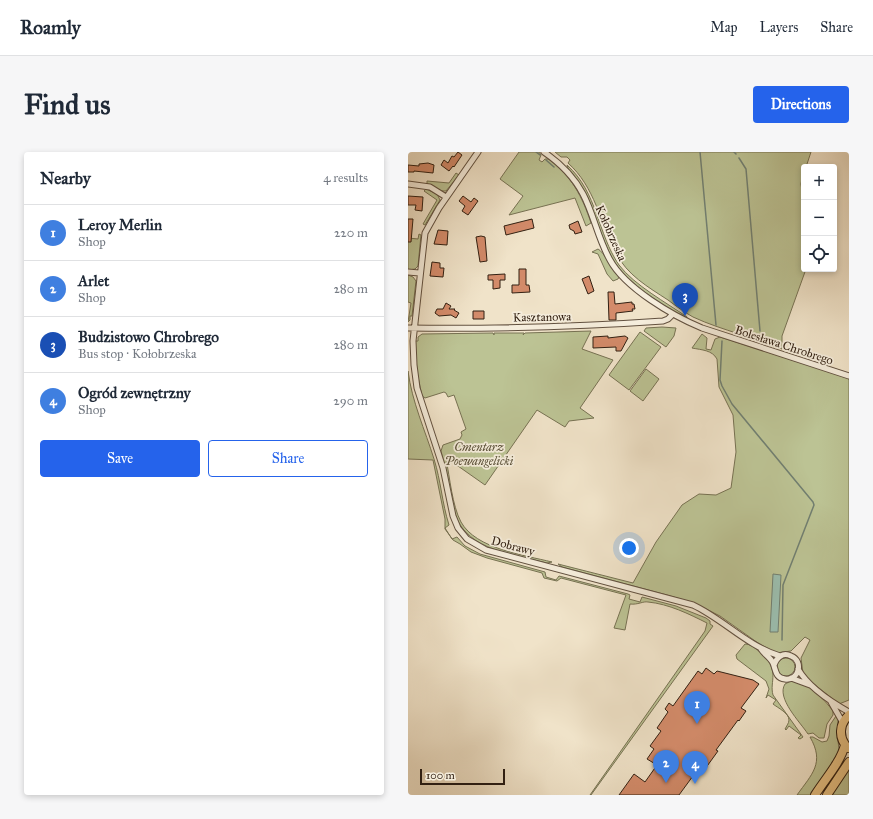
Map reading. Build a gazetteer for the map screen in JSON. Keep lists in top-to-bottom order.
{
  "streets": {
    "street": [
      "Kołobrzeska",
      "Kasztanowa",
      "Bolesława Chrobrego",
      "Dobrawy"
    ]
  },
  "crossings": [
    ["Kołobrzeska", "Kasztanowa"],
    ["Kołobrzeska", "Bolesława Chrobrego"],
    ["Kasztanowa", "Dobrawy"]
  ],
  "parks": ["Cmentarz Poewangelicki"],
  "scale_bar": "100 m",
  "page": {
    "header": "Roamly",
    "nav": ["Map", "Layers", "Share"],
    "buttons": [
      "Directions",
      ["Save", "Share"]
    ],
    "title": "Find us",
    "heading": ["Nearby", "4 results"],
    "map_buttons": ["+", "−"],
    "list": [
      {
        "mark": "1",
        "name": "Leroy Merlin",
        "note": "Shop",
        "value": "220 m"
      },
      {
        "mark": "2",
        "name": "Arlet",
        "note": "Shop",
        "value": "280 m"
      },
      {
        "mark": "3",
        "name": "Budzistowo Chrobrego",
        "note": "Bus stop · Kołobrzeska",
        "value": "280 m"
      },
      {
        "mark": "4",
        "name": "Ogród zewnętrzny",
        "note": "Shop",
        "value": "290 m"
      }
    ],
    "pins": [
      "3",
      "1",
      "2",
      "4"
    ],
    "scale": "100 m"
  }
}
